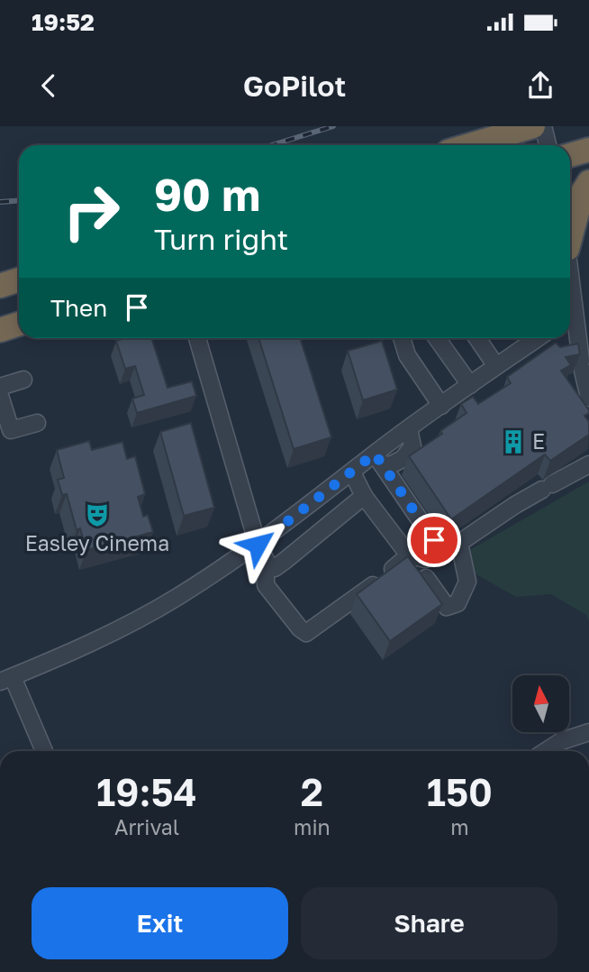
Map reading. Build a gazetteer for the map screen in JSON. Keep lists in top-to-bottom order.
{
  "places": {
    "building": ["E"],
    "theatre": ["Easley Cinema"]
  },
  "north": "top",
  "page": {
    "status": "19:52",
    "header": "GoPilot",
    "turn": ["90 m", "Turn right"],
    "then": "Then",
    "eta": [
      "19:54",
      "Arrival",
      "2",
      "min",
      "150",
      "m"
    ],
    "buttons": ["Exit", "Share"]
  }
}
